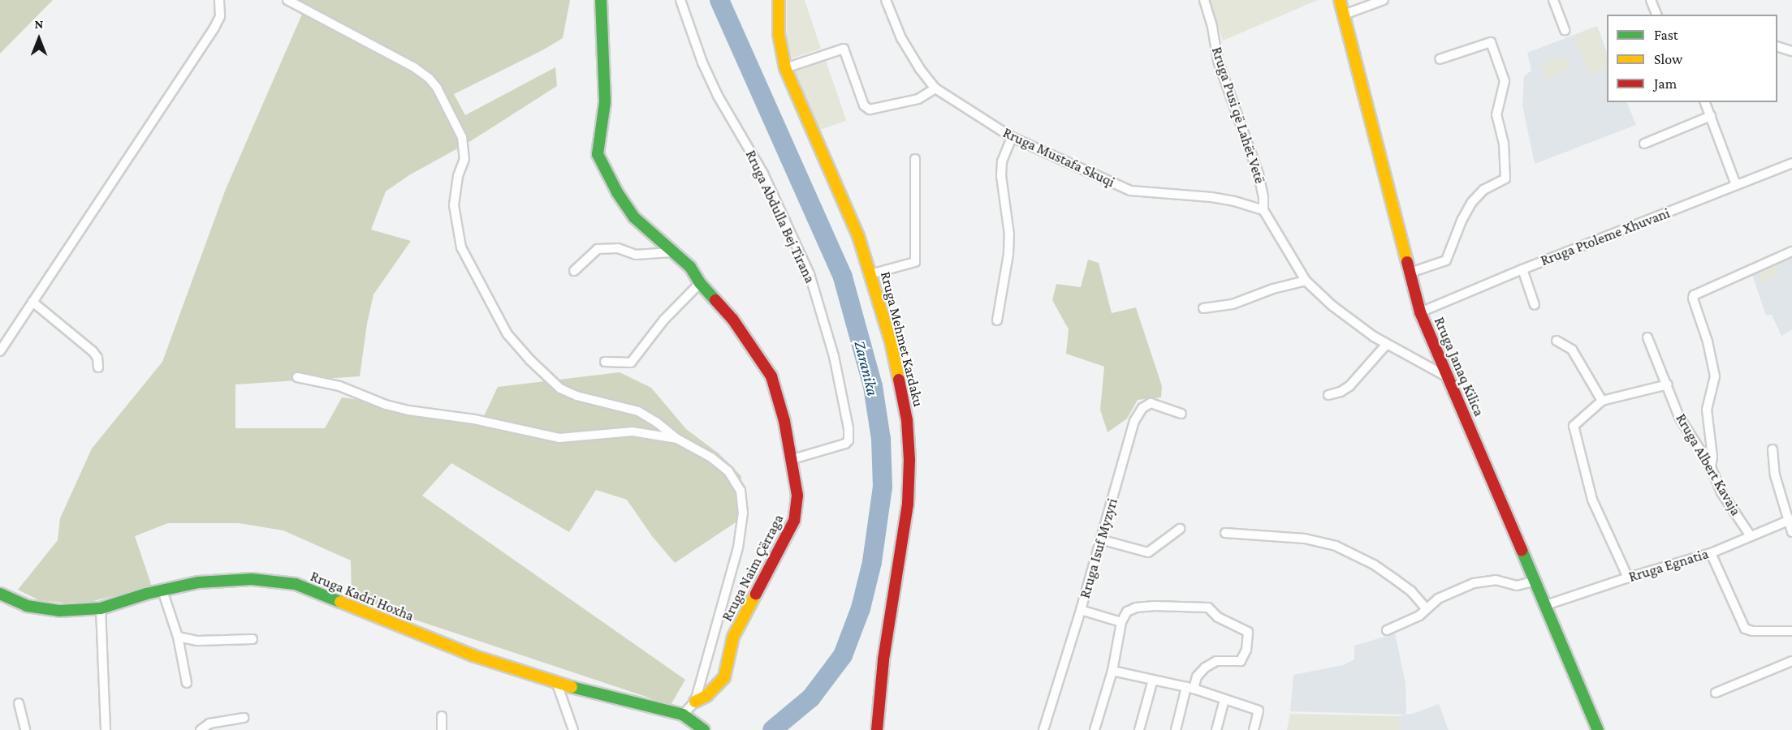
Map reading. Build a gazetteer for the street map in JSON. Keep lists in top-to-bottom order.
{
  "streets": {
    "street": [
      "Rruga Pusi që Lahët Vetë",
      "Rruga Mustafa Skuqi",
      "Rruga Abdulla Bej Tirana",
      "Rruga Ptoleme Xhuvani",
      "Rruga Mehmet Kardaku",
      "Rruga Janaq Kilica",
      "Rruga Albert Kavaja",
      "Rruga Isuf Myzyri",
      "Rruga Egnatia",
      "Rruga Naim Çërraga",
      "Rruga Kadri Hoxha"
    ]
  },
  "crossings": [
    ["Rruga Pusi që Lahët Vetë", "Rruga Mustafa Skuqi"],
    ["Rruga Pusi që Lahët Vetë", "Rruga Janaq Kilica"],
    ["Rruga Abdulla Bej Tirana", "Rruga Naim Çërraga"],
    ["Rruga Ptoleme Xhuvani", "Rruga Janaq Kilica"],
    ["Rruga Janaq Kilica", "Rruga Egnatia"],
    ["Rruga Albert Kavaja", "Rruga Egnatia"]
  ],
  "water": ["Zaranika"],
  "legend": ["Fast", "Slow", "Jam"],
  "north": "top"
}
